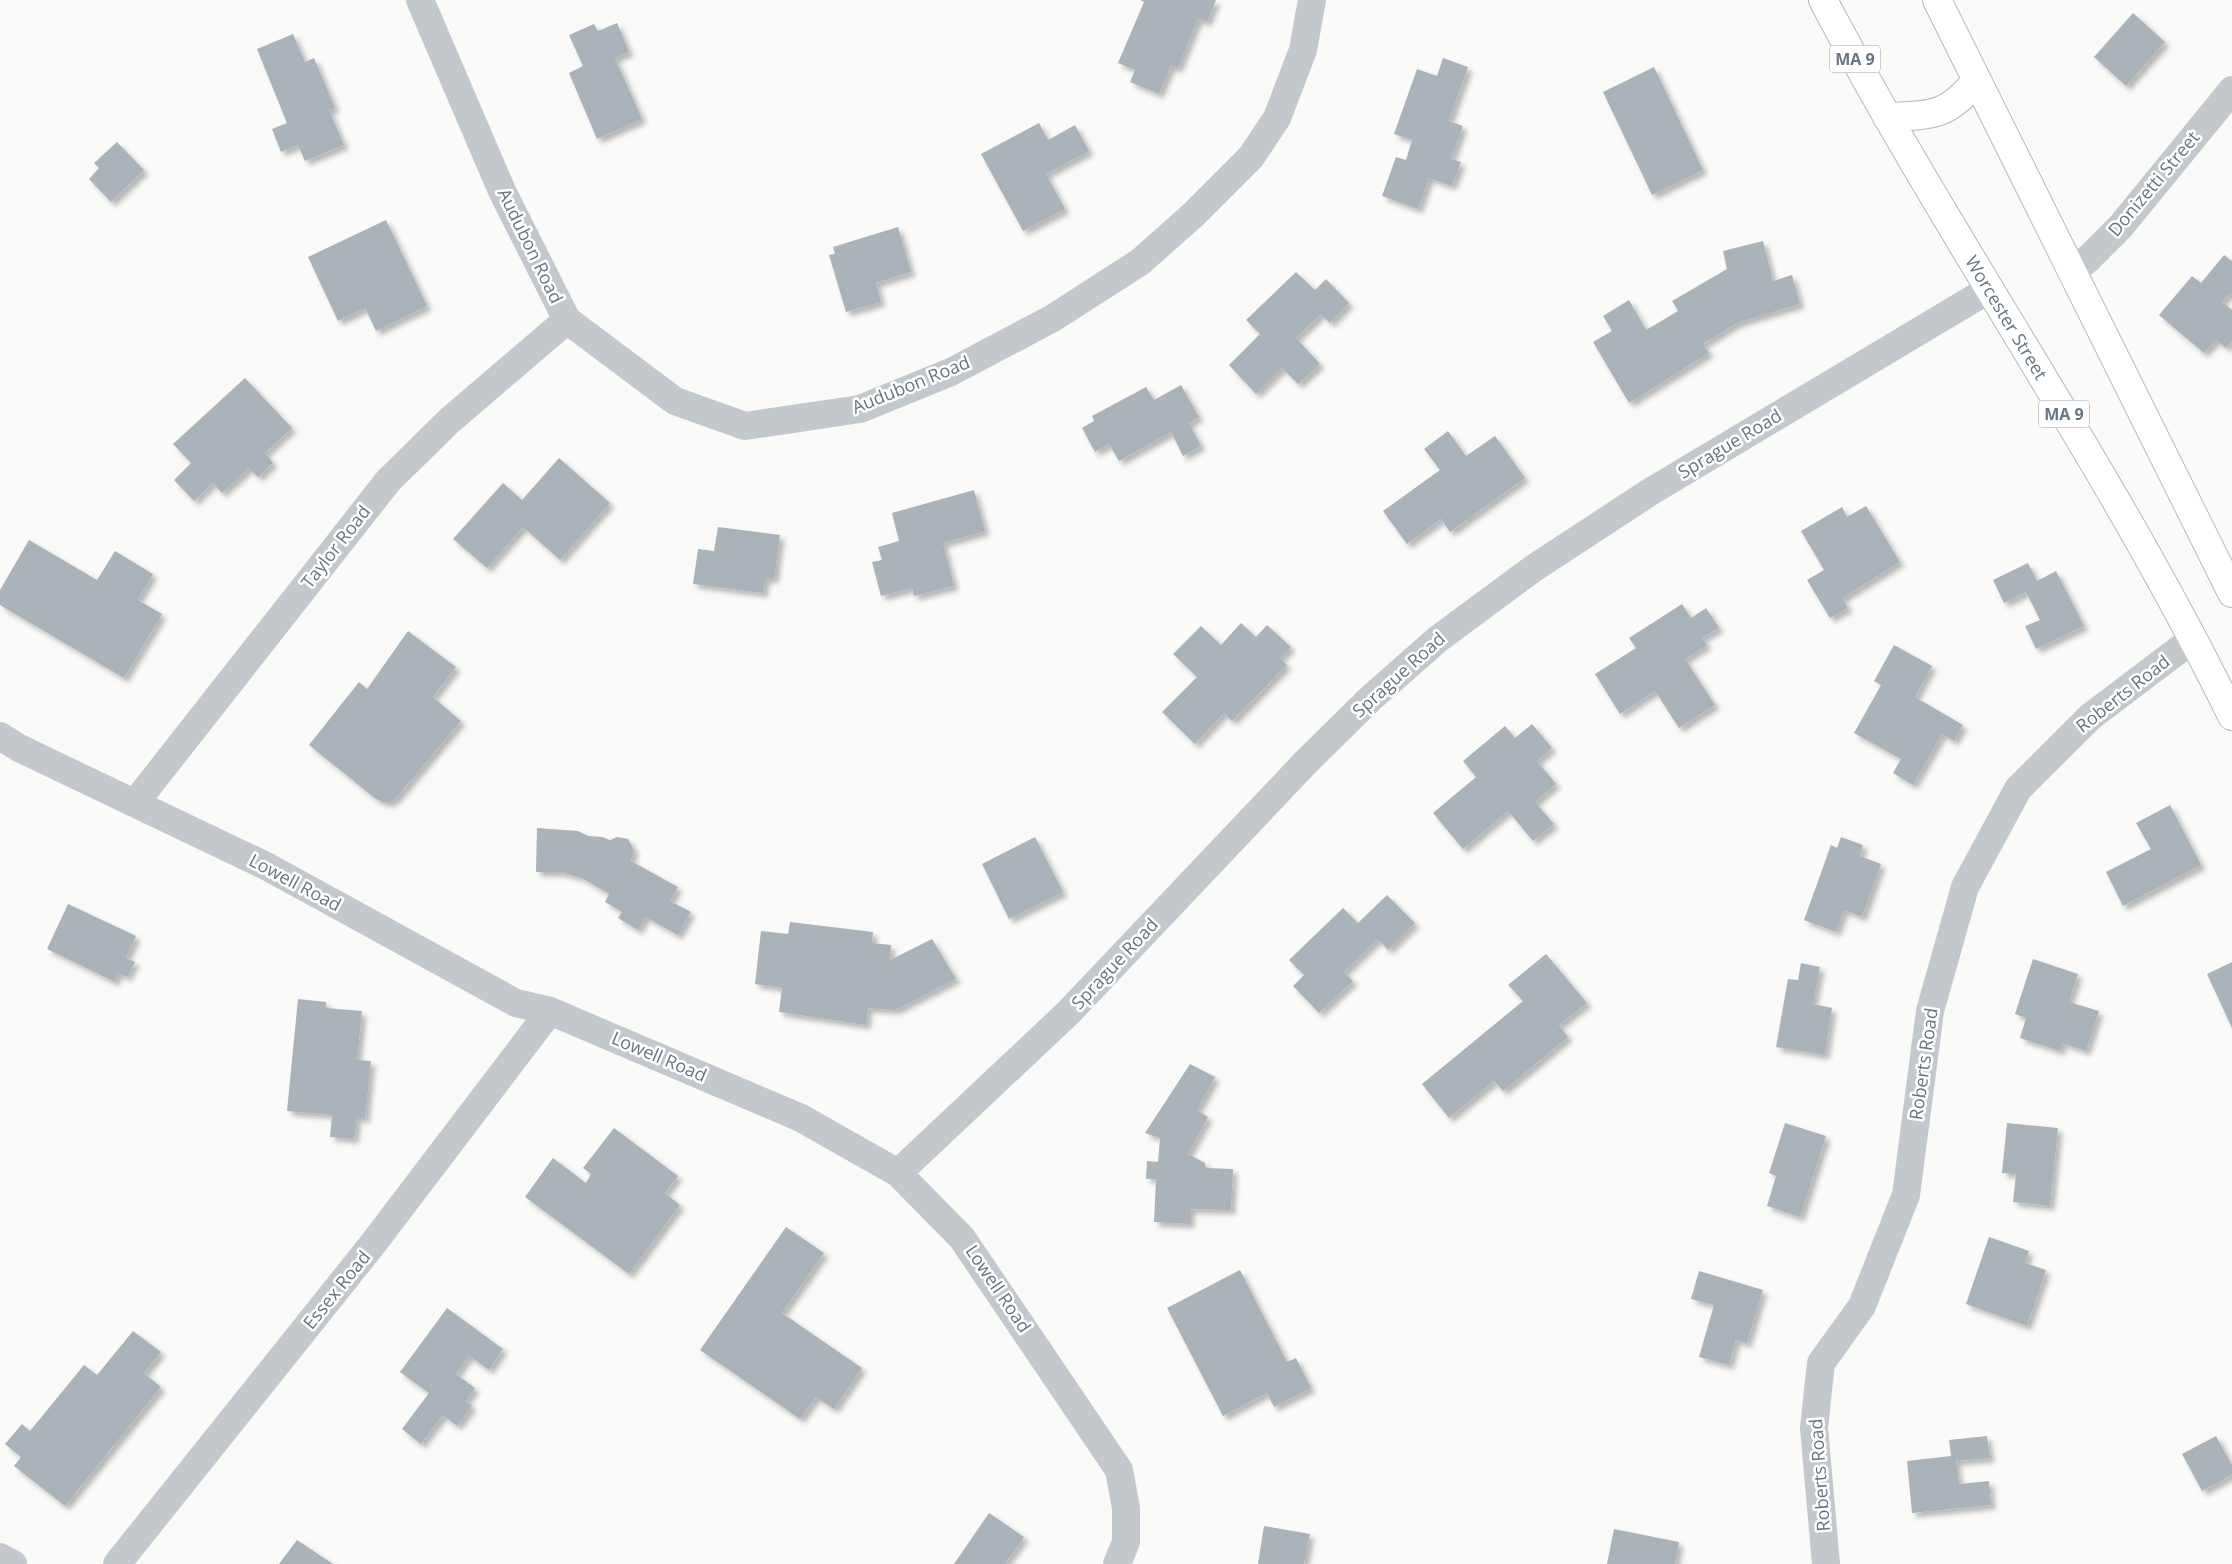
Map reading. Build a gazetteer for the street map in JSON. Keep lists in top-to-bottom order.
{
  "streets": {
    "highway": ["MA 9", "Worcester Street"],
    "street": [
      "Donizetti Street",
      "Audubon Road",
      "Sprague Road",
      "Taylor Road",
      "Roberts Road",
      "Lowell Road",
      "Essex Road"
    ]
  },
  "crossings": [
    ["Audubon Road", "Taylor Road"],
    ["Worcester Street", "Sprague Road"],
    ["Worcester Street", "Roberts Road"],
    ["Sprague Road", "Lowell Road"],
    ["Taylor Road", "Lowell Road"],
    ["Lowell Road", "Essex Road"]
  ]
}
